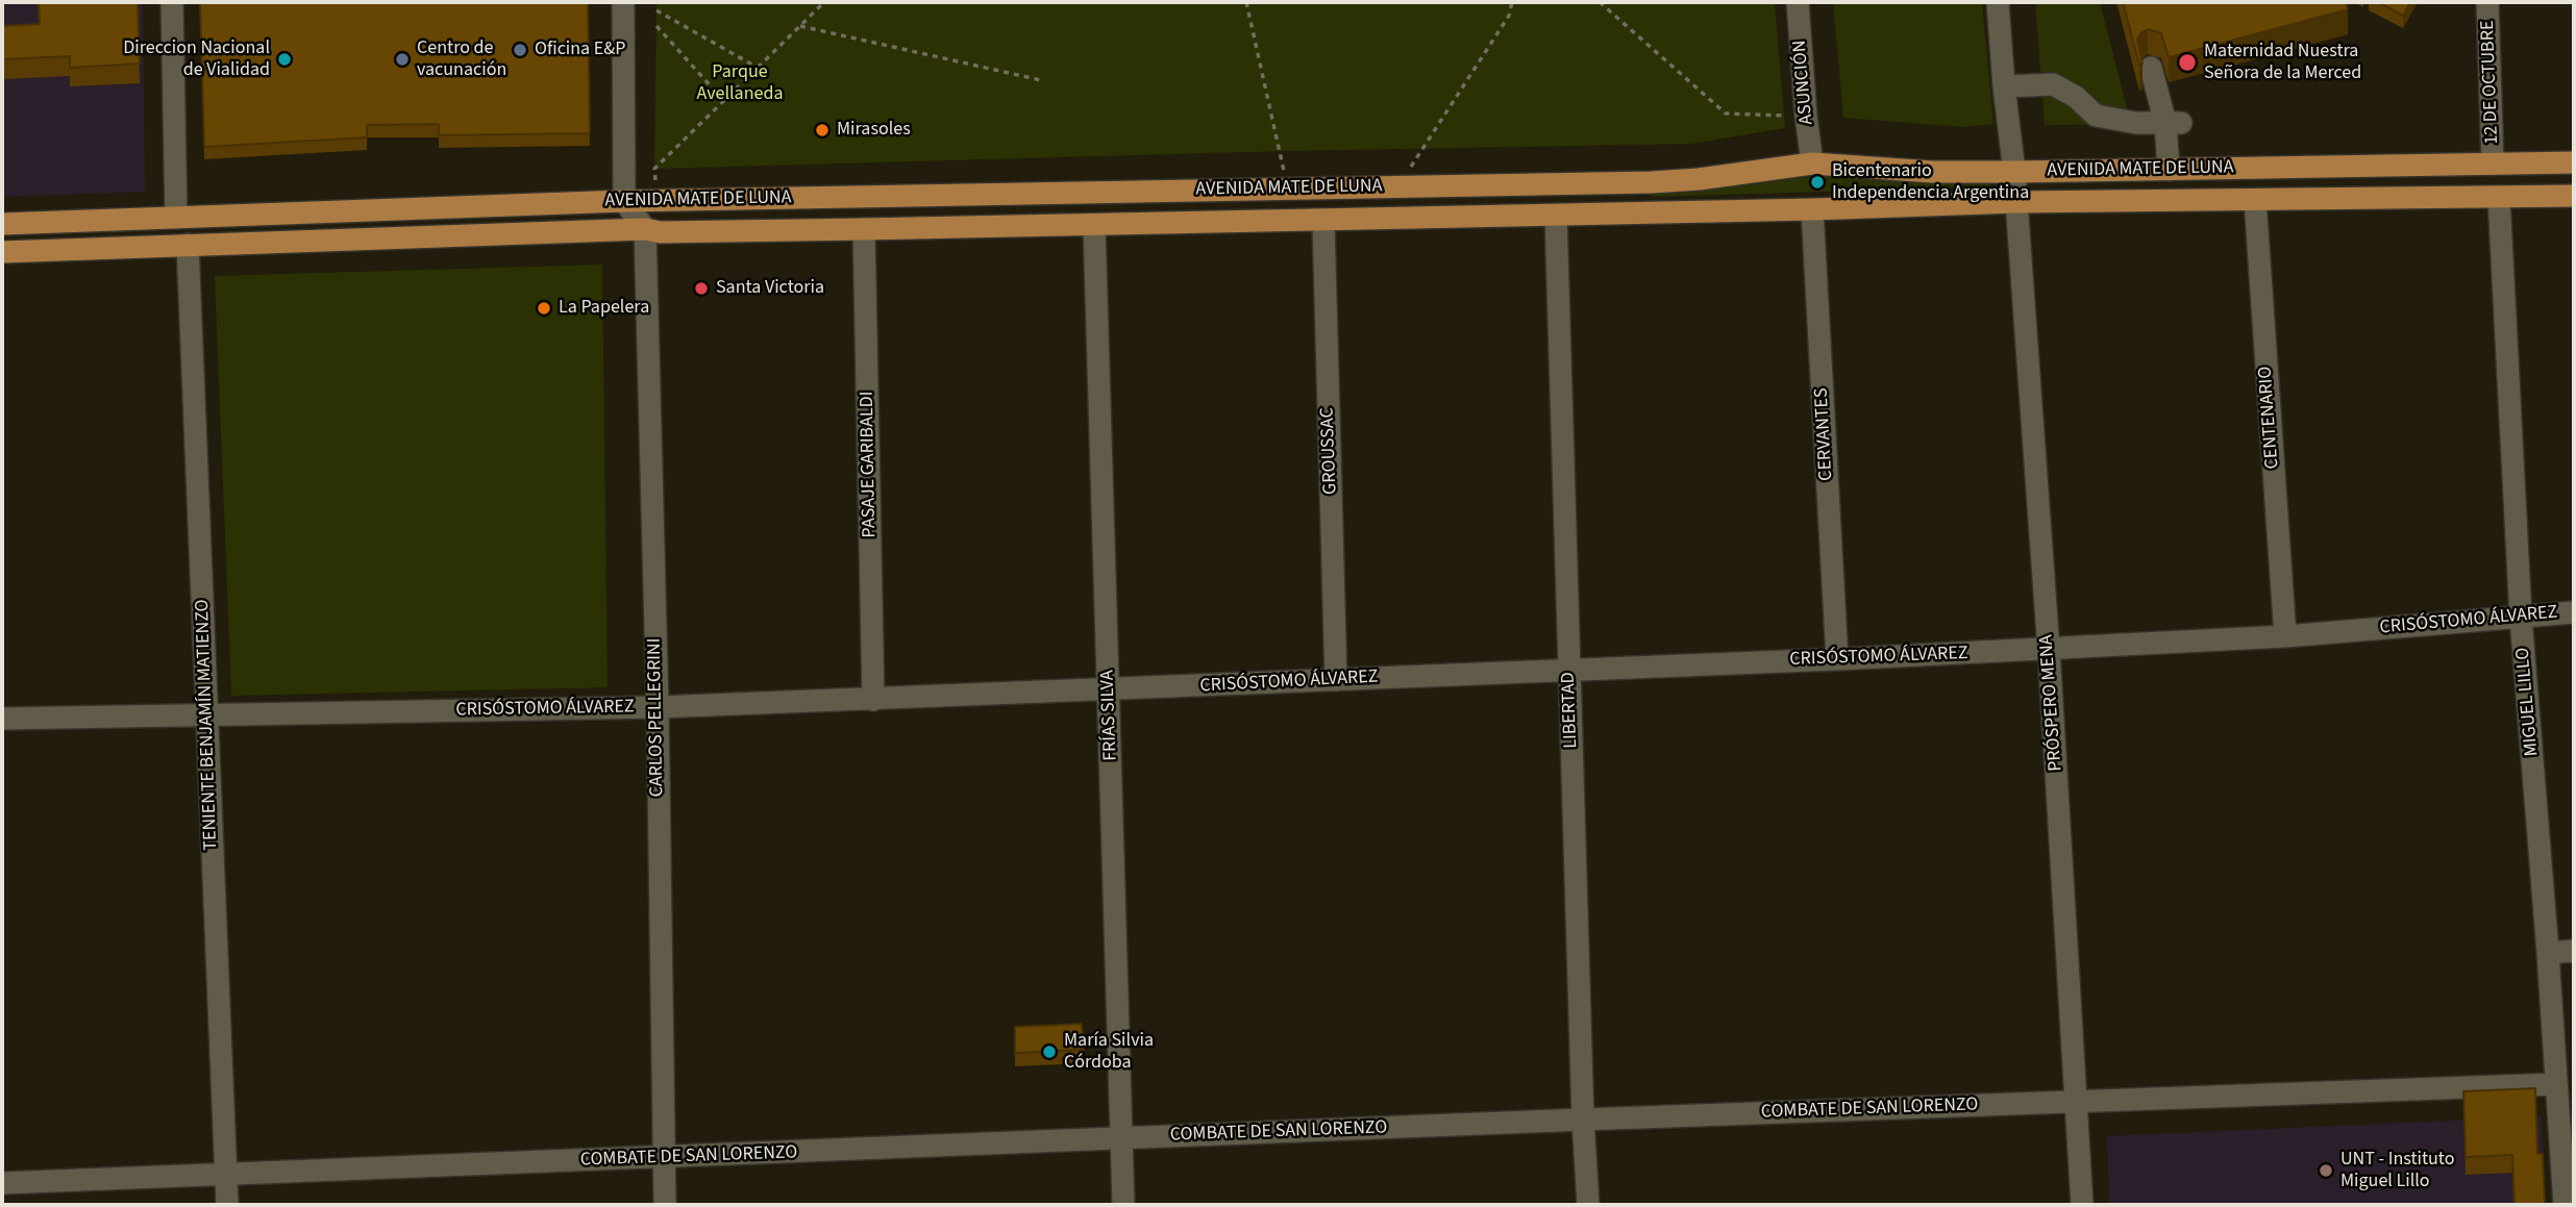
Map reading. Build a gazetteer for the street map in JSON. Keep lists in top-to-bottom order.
{
  "streets": {
    "main road": ["AVENIDA MATE DE LUNA"],
    "street": [
      "ASUNCIÓN",
      "12 DE OCTUBRE",
      "CENTENARIO",
      "CERVANTES",
      "GROUSSAC",
      "PASAJE GARIBALDI",
      "CRISÓSTOMO ÁLVAREZ",
      "MIGUEL LILLO",
      "PRÓSPERO MENA",
      "LIBERTAD",
      "FRÍAS SILVA",
      "CARLOS PELLEGRINI",
      "TENIENTE BENJAMÍN MATIENZO",
      "COMBATE DE SAN LORENZO"
    ]
  },
  "crossings": [
    ["ASUNCIÓN", "AVENIDA MATE DE LUNA"],
    ["12 DE OCTUBRE", "AVENIDA MATE DE LUNA"],
    ["AVENIDA MATE DE LUNA", "CENTENARIO"],
    ["AVENIDA MATE DE LUNA", "CERVANTES"],
    ["AVENIDA MATE DE LUNA", "GROUSSAC"],
    ["AVENIDA MATE DE LUNA", "PASAJE GARIBALDI"],
    ["AVENIDA MATE DE LUNA", "MIGUEL LILLO"],
    ["AVENIDA MATE DE LUNA", "PRÓSPERO MENA"],
    ["AVENIDA MATE DE LUNA", "LIBERTAD"],
    ["AVENIDA MATE DE LUNA", "FRÍAS SILVA"],
    ["AVENIDA MATE DE LUNA", "CARLOS PELLEGRINI"],
    ["AVENIDA MATE DE LUNA", "TENIENTE BENJAMÍN MATIENZO"],
    ["CENTENARIO", "CRISÓSTOMO ÁLVAREZ"],
    ["CERVANTES", "CRISÓSTOMO ÁLVAREZ"],
    ["GROUSSAC", "CRISÓSTOMO ÁLVAREZ"],
    ["PASAJE GARIBALDI", "CRISÓSTOMO ÁLVAREZ"],
    ["CRISÓSTOMO ÁLVAREZ", "MIGUEL LILLO"],
    ["CRISÓSTOMO ÁLVAREZ", "PRÓSPERO MENA"],
    ["CRISÓSTOMO ÁLVAREZ", "LIBERTAD"],
    ["CRISÓSTOMO ÁLVAREZ", "FRÍAS SILVA"],
    ["CRISÓSTOMO ÁLVAREZ", "CARLOS PELLEGRINI"],
    ["CRISÓSTOMO ÁLVAREZ", "TENIENTE BENJAMÍN MATIENZO"],
    ["MIGUEL LILLO", "COMBATE DE SAN LORENZO"],
    ["PRÓSPERO MENA", "COMBATE DE SAN LORENZO"],
    ["LIBERTAD", "COMBATE DE SAN LORENZO"],
    ["FRÍAS SILVA", "COMBATE DE SAN LORENZO"],
    ["CARLOS PELLEGRINI", "COMBATE DE SAN LORENZO"],
    ["TENIENTE BENJAMÍN MATIENZO", "COMBATE DE SAN LORENZO"]
  ],
  "parks": ["Parque Avellaneda"],
  "places": [
    "Oficina E&P",
    "Direccion Nacional de Vialidad",
    "Centro de vacunación",
    "Maternidad Nuestra Señora de la Merced",
    "Mirasoles",
    "Bicentenario Independencia Argentina",
    "Santa Victoria",
    "La Papelera",
    "María Silvia Córdoba",
    "UNT - Instituto Miguel Lillo"
  ]
}
